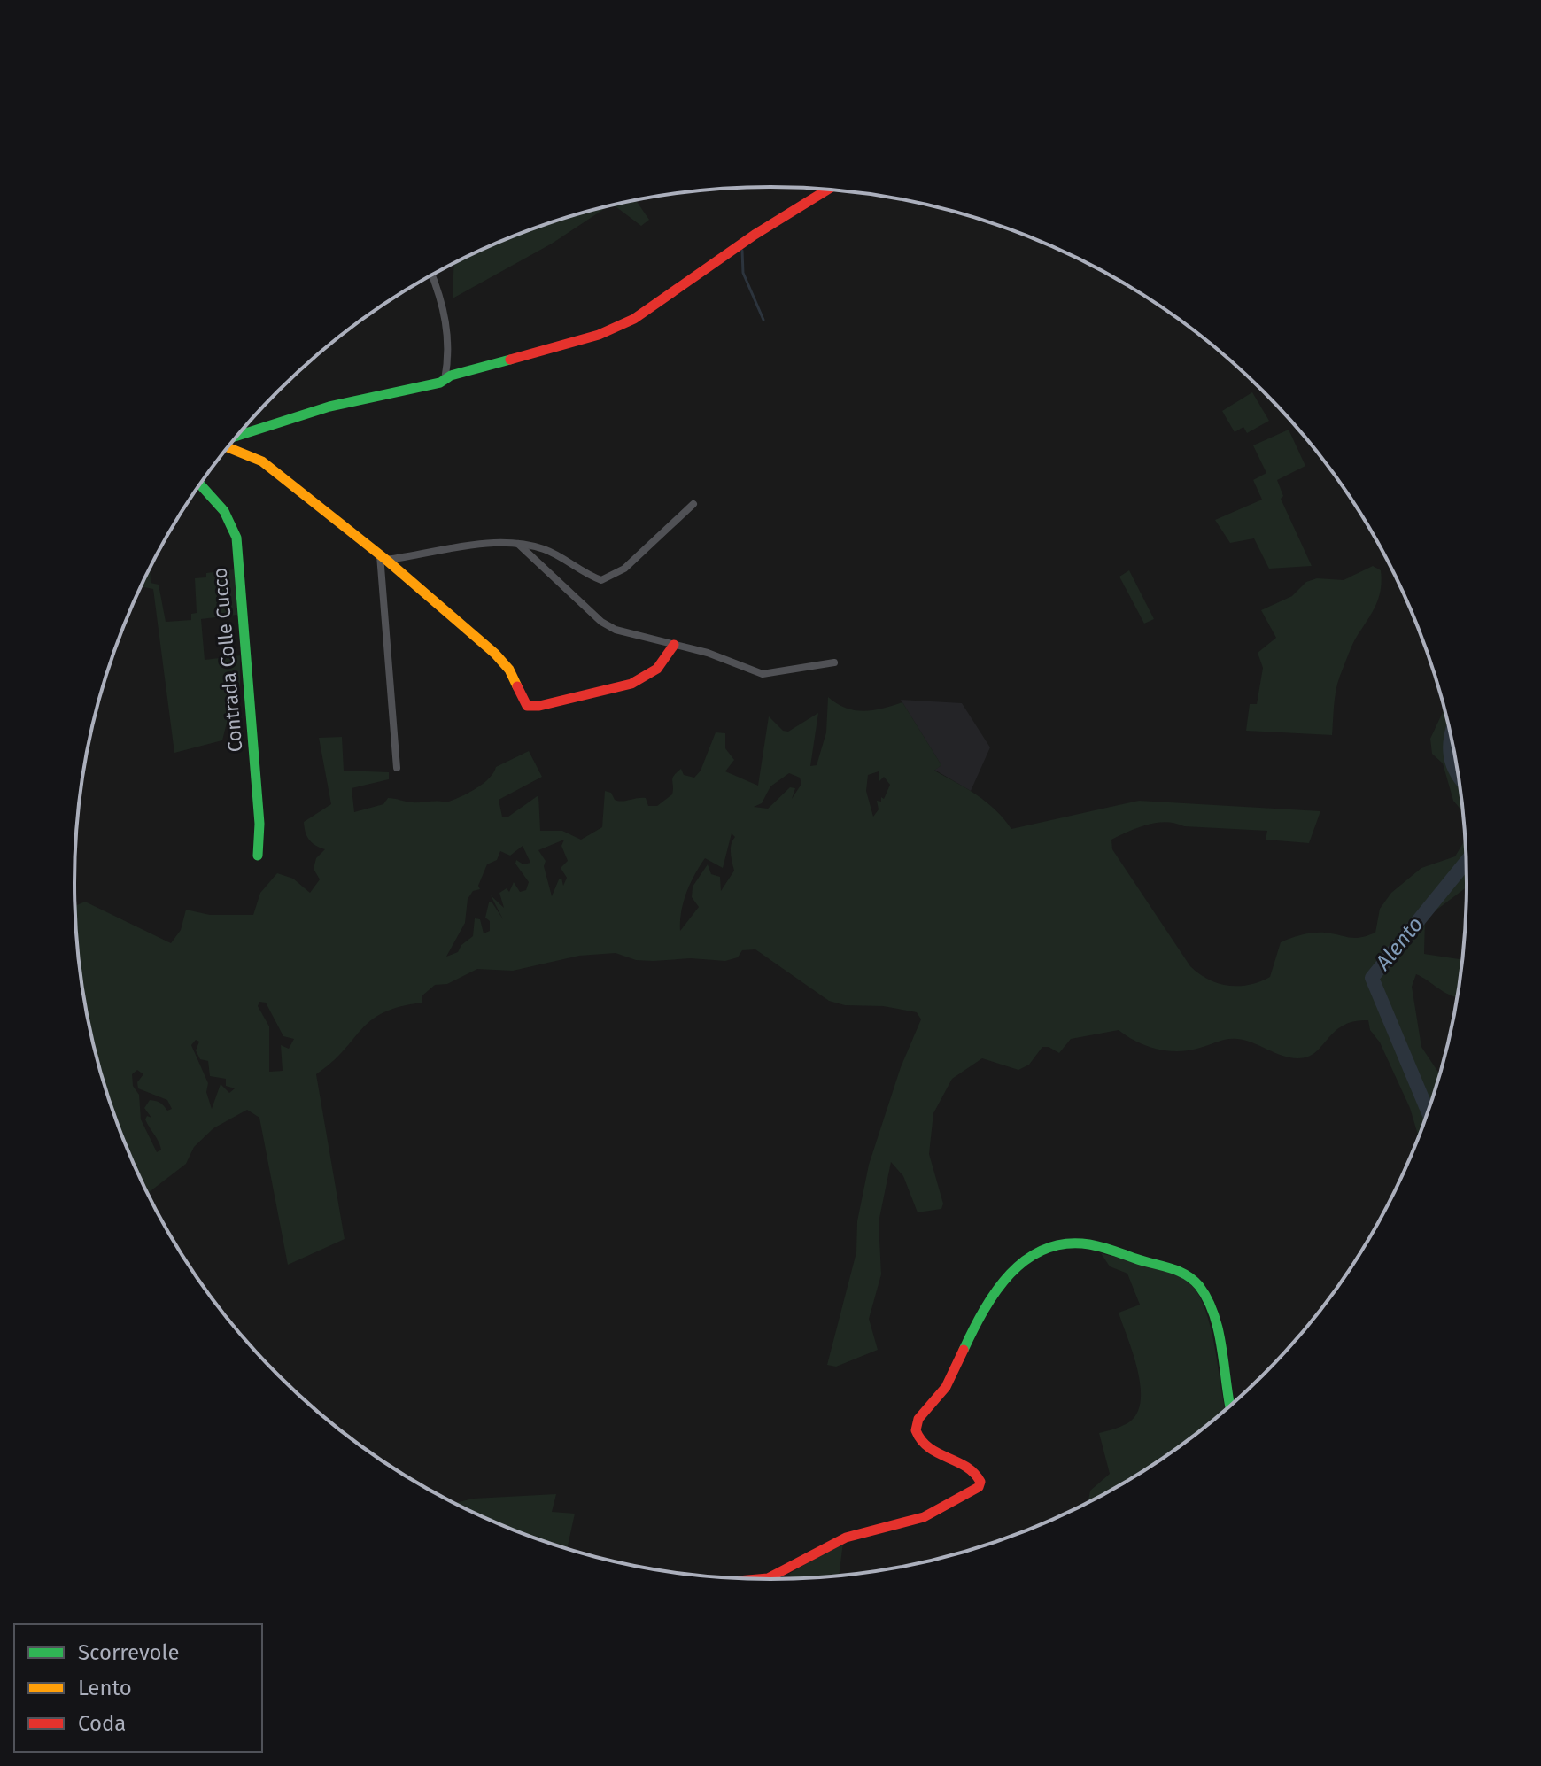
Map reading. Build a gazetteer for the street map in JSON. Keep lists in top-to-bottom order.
{
  "streets": {
    "street": ["Contrada Colle Cucco"]
  },
  "water": ["Alento"],
  "legend": ["Scorrevole", "Lento", "Coda"]
}
